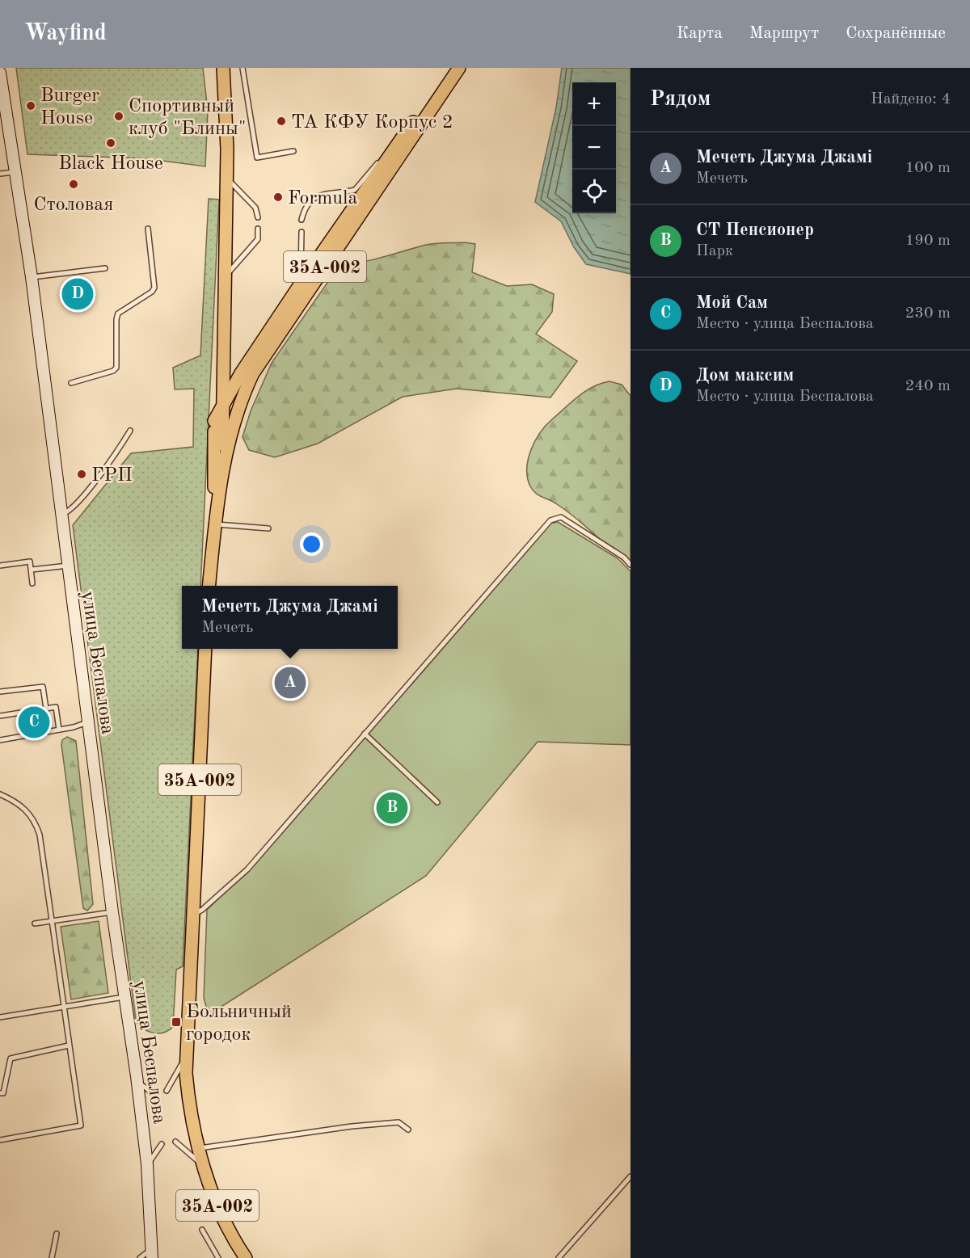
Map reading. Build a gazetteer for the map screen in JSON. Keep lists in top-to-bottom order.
{
  "streets": {
    "main road": ["35А-002", "улица Беспалова"]
  },
  "places": {
    "other": [
      "Burger House",
      "Спортивный клуб \"Блины\"",
      "ТА КФУ Корпус 2",
      "Black House",
      "Столовая",
      "Formula",
      "ГРП"
    ],
    "transit": ["Больничный городок"]
  },
  "page": {
    "header": "Wayfind",
    "nav": ["Карта", "Маршрут", "Сохранённые"],
    "heading": ["Рядом", "Найдено: 4"],
    "map_buttons": ["+", "−"],
    "list": [
      {
        "mark": "A",
        "name": "Мечеть Джума Джамі",
        "note": "Мечеть",
        "value": "100 m"
      },
      {
        "mark": "B",
        "name": "СТ Пенсионер",
        "note": "Парк",
        "value": "190 m"
      },
      {
        "mark": "C",
        "name": "Мой Сам",
        "note": "Место · улица Беспалова",
        "value": "230 m"
      },
      {
        "mark": "D",
        "name": "Дом максим",
        "note": "Место · улица Беспалова",
        "value": "240 m"
      }
    ],
    "pins": [
      "D",
      "A",
      "C",
      "B"
    ],
    "popup": ["Мечеть Джума Джамі", "Мечеть"]
  }
}
